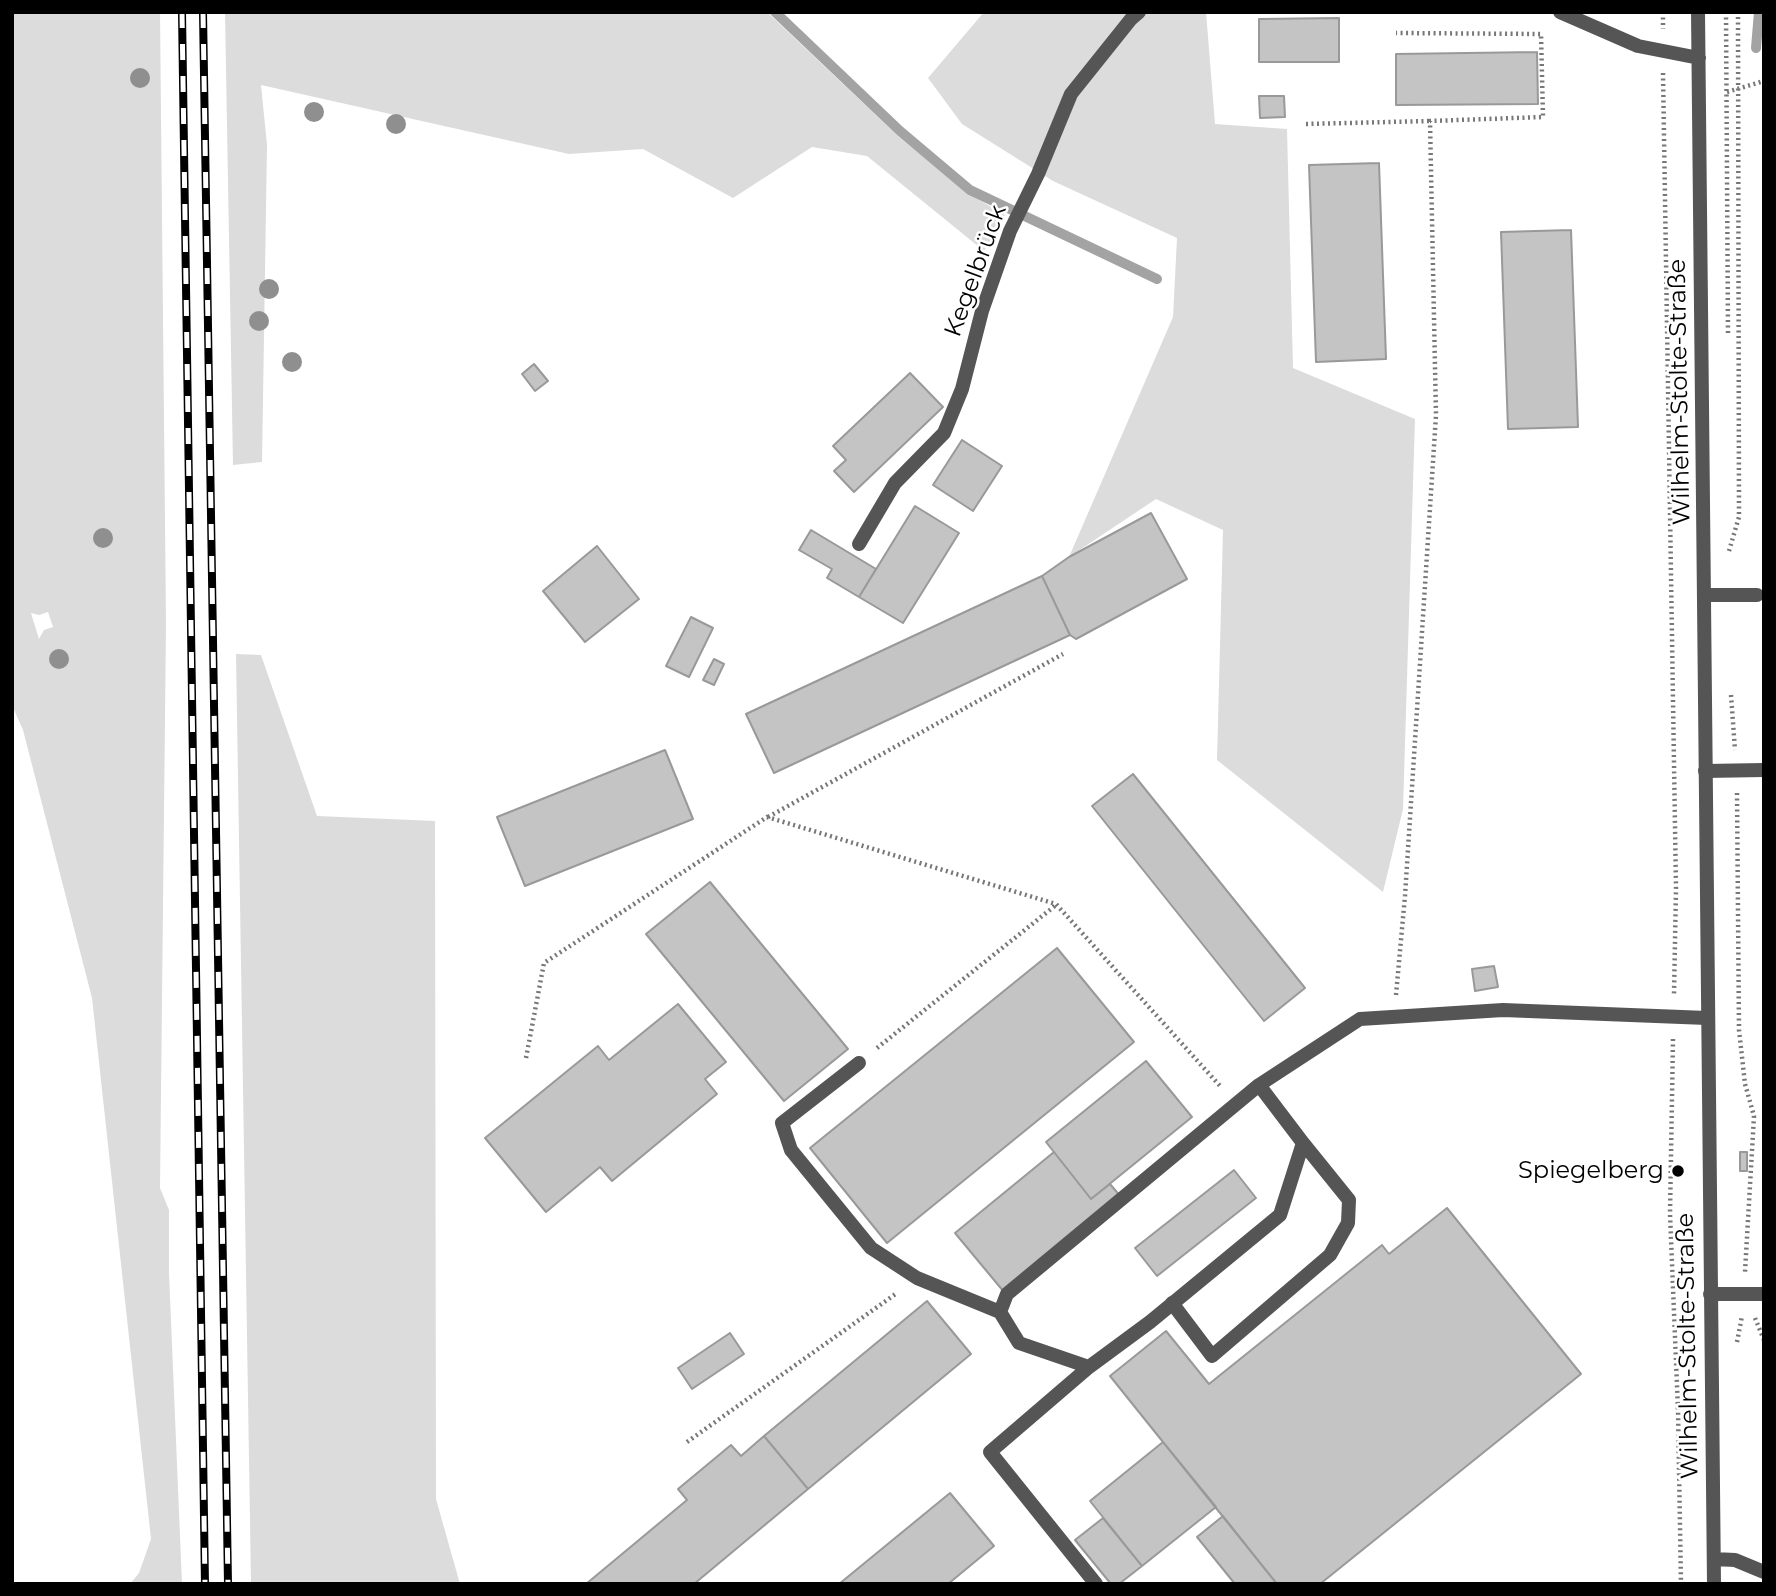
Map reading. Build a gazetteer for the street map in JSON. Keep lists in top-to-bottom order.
{
  "streets": {
    "street": ["Kegelbrück", "Wilhelm-Stolte-Straße"]
  },
  "places": ["Spiegelberg"]
}
